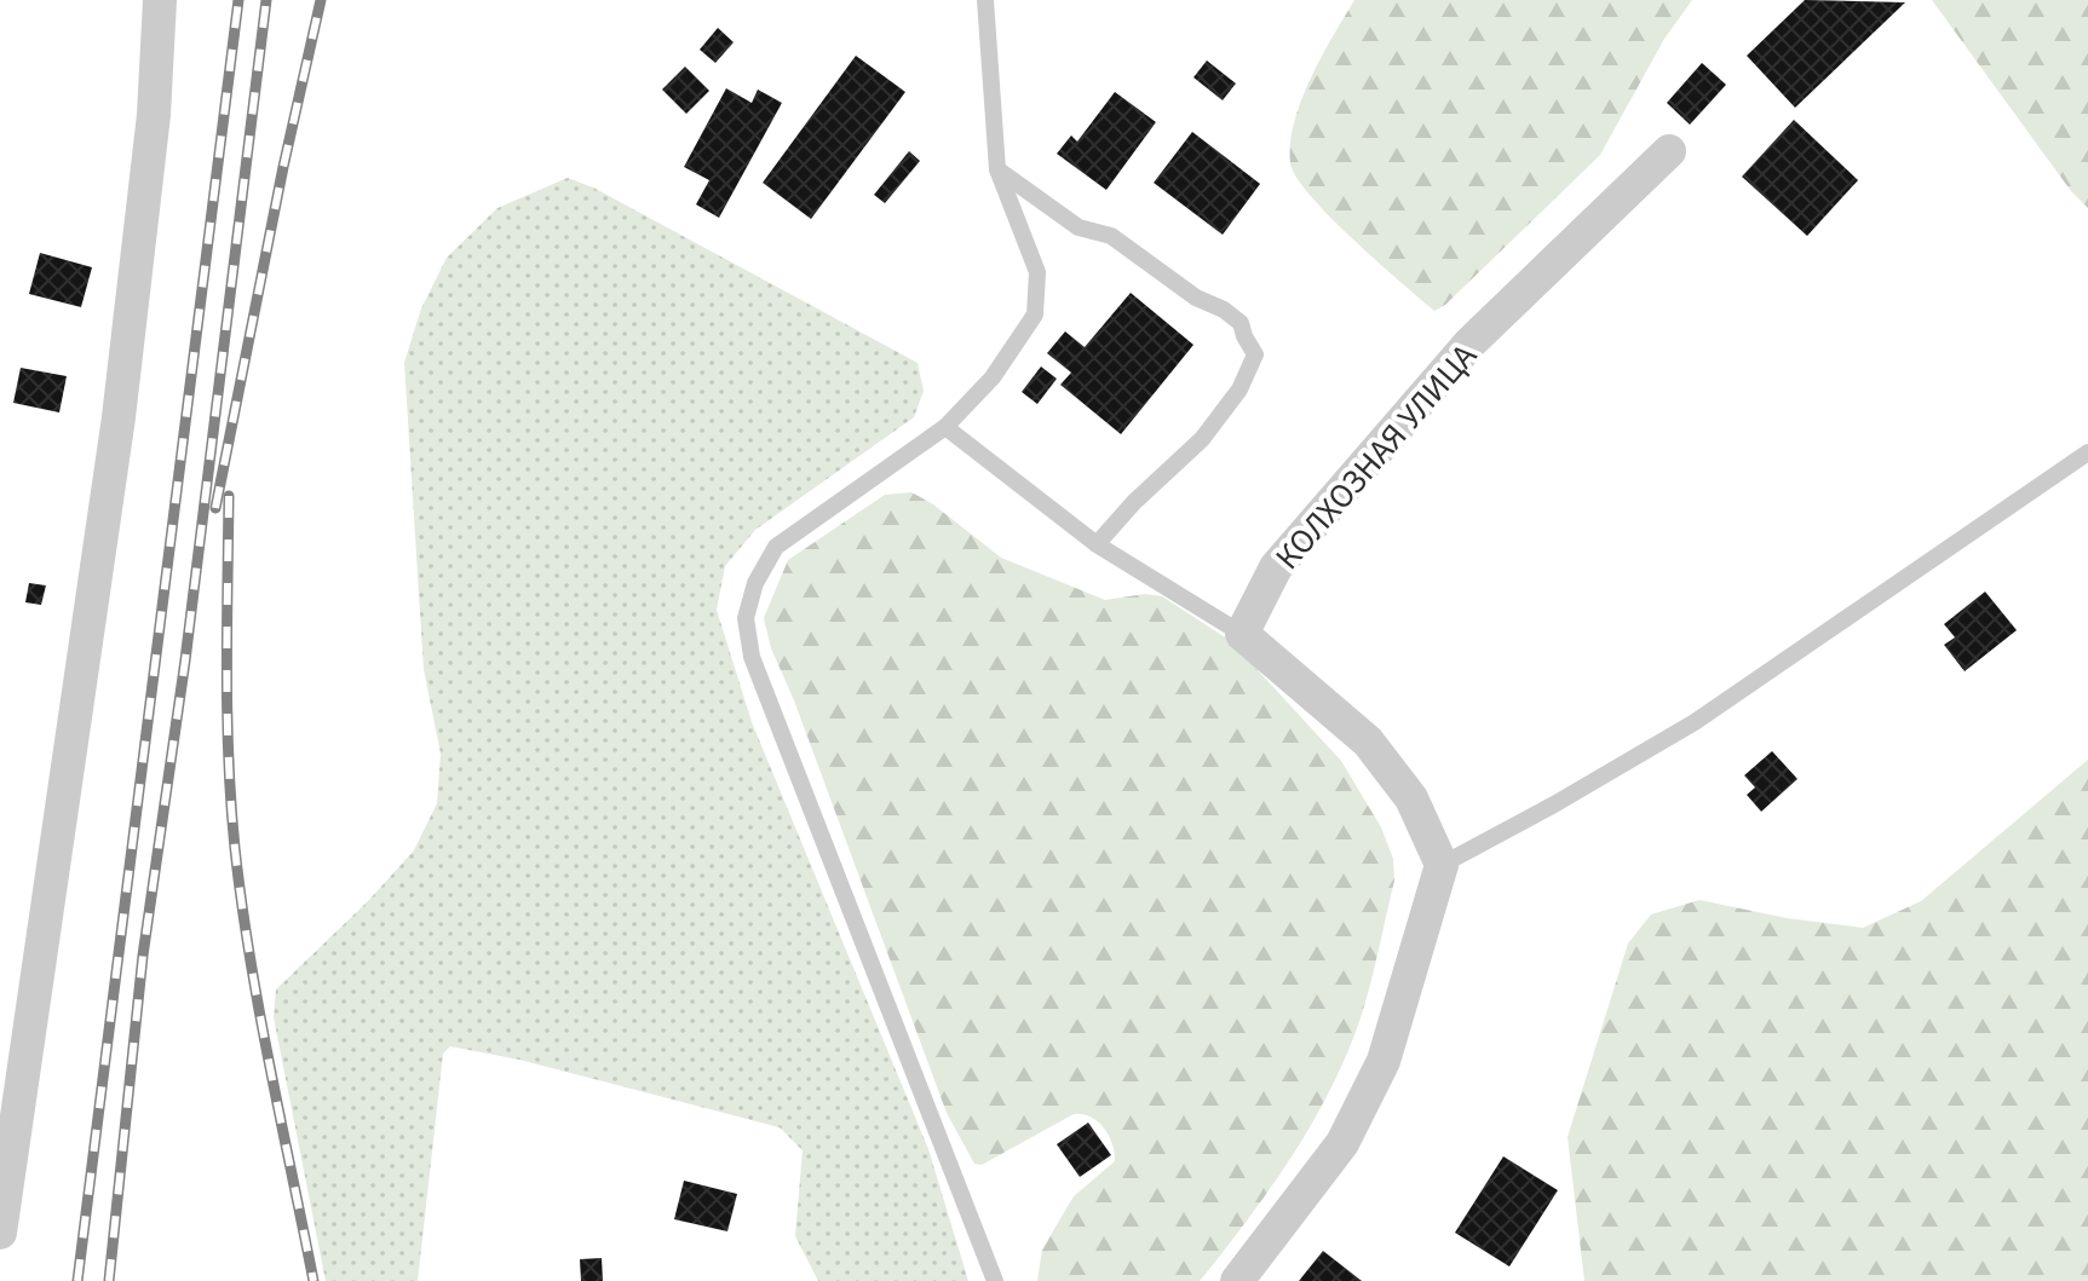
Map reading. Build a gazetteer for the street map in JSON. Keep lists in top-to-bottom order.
{
  "streets": {
    "street": ["КОЛХОЗНАЯ УЛИЦА"]
  }
}
